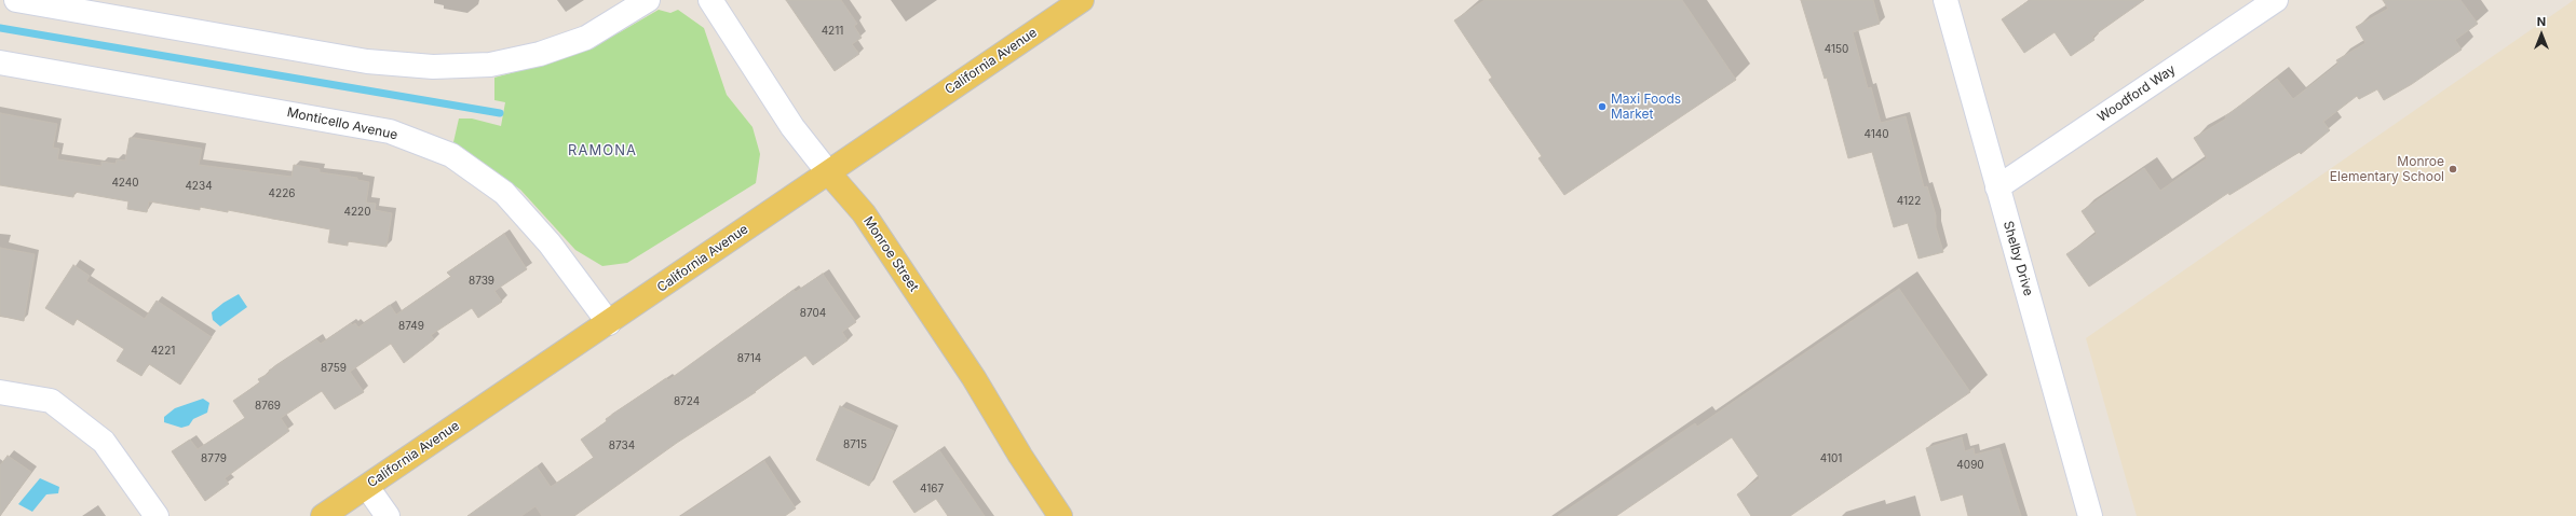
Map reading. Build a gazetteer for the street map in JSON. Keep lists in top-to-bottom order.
{
  "streets": {
    "main road": ["California Avenue", "Monroe Street"],
    "street": ["Woodford Way", "Monticello Avenue", "Shelby Drive"]
  },
  "crossings": [
    ["California Avenue", "Monticello Avenue"],
    ["California Avenue", "Monroe Street"],
    ["Woodford Way", "Shelby Drive"]
  ],
  "districts": ["RAMONA"],
  "places": ["Maxi Foods Market", "Monroe Elementary School"],
  "house_numbers": [
    "4211",
    "4150",
    "4140",
    "4240",
    "4234",
    "4226",
    "4122",
    "4220",
    "8739",
    "8704",
    "8749",
    "4221",
    "8714",
    "8759",
    "8724",
    "8769",
    "8715",
    "8734",
    "8779",
    "4101",
    "4090",
    "4167"
  ],
  "north": "top"
}
